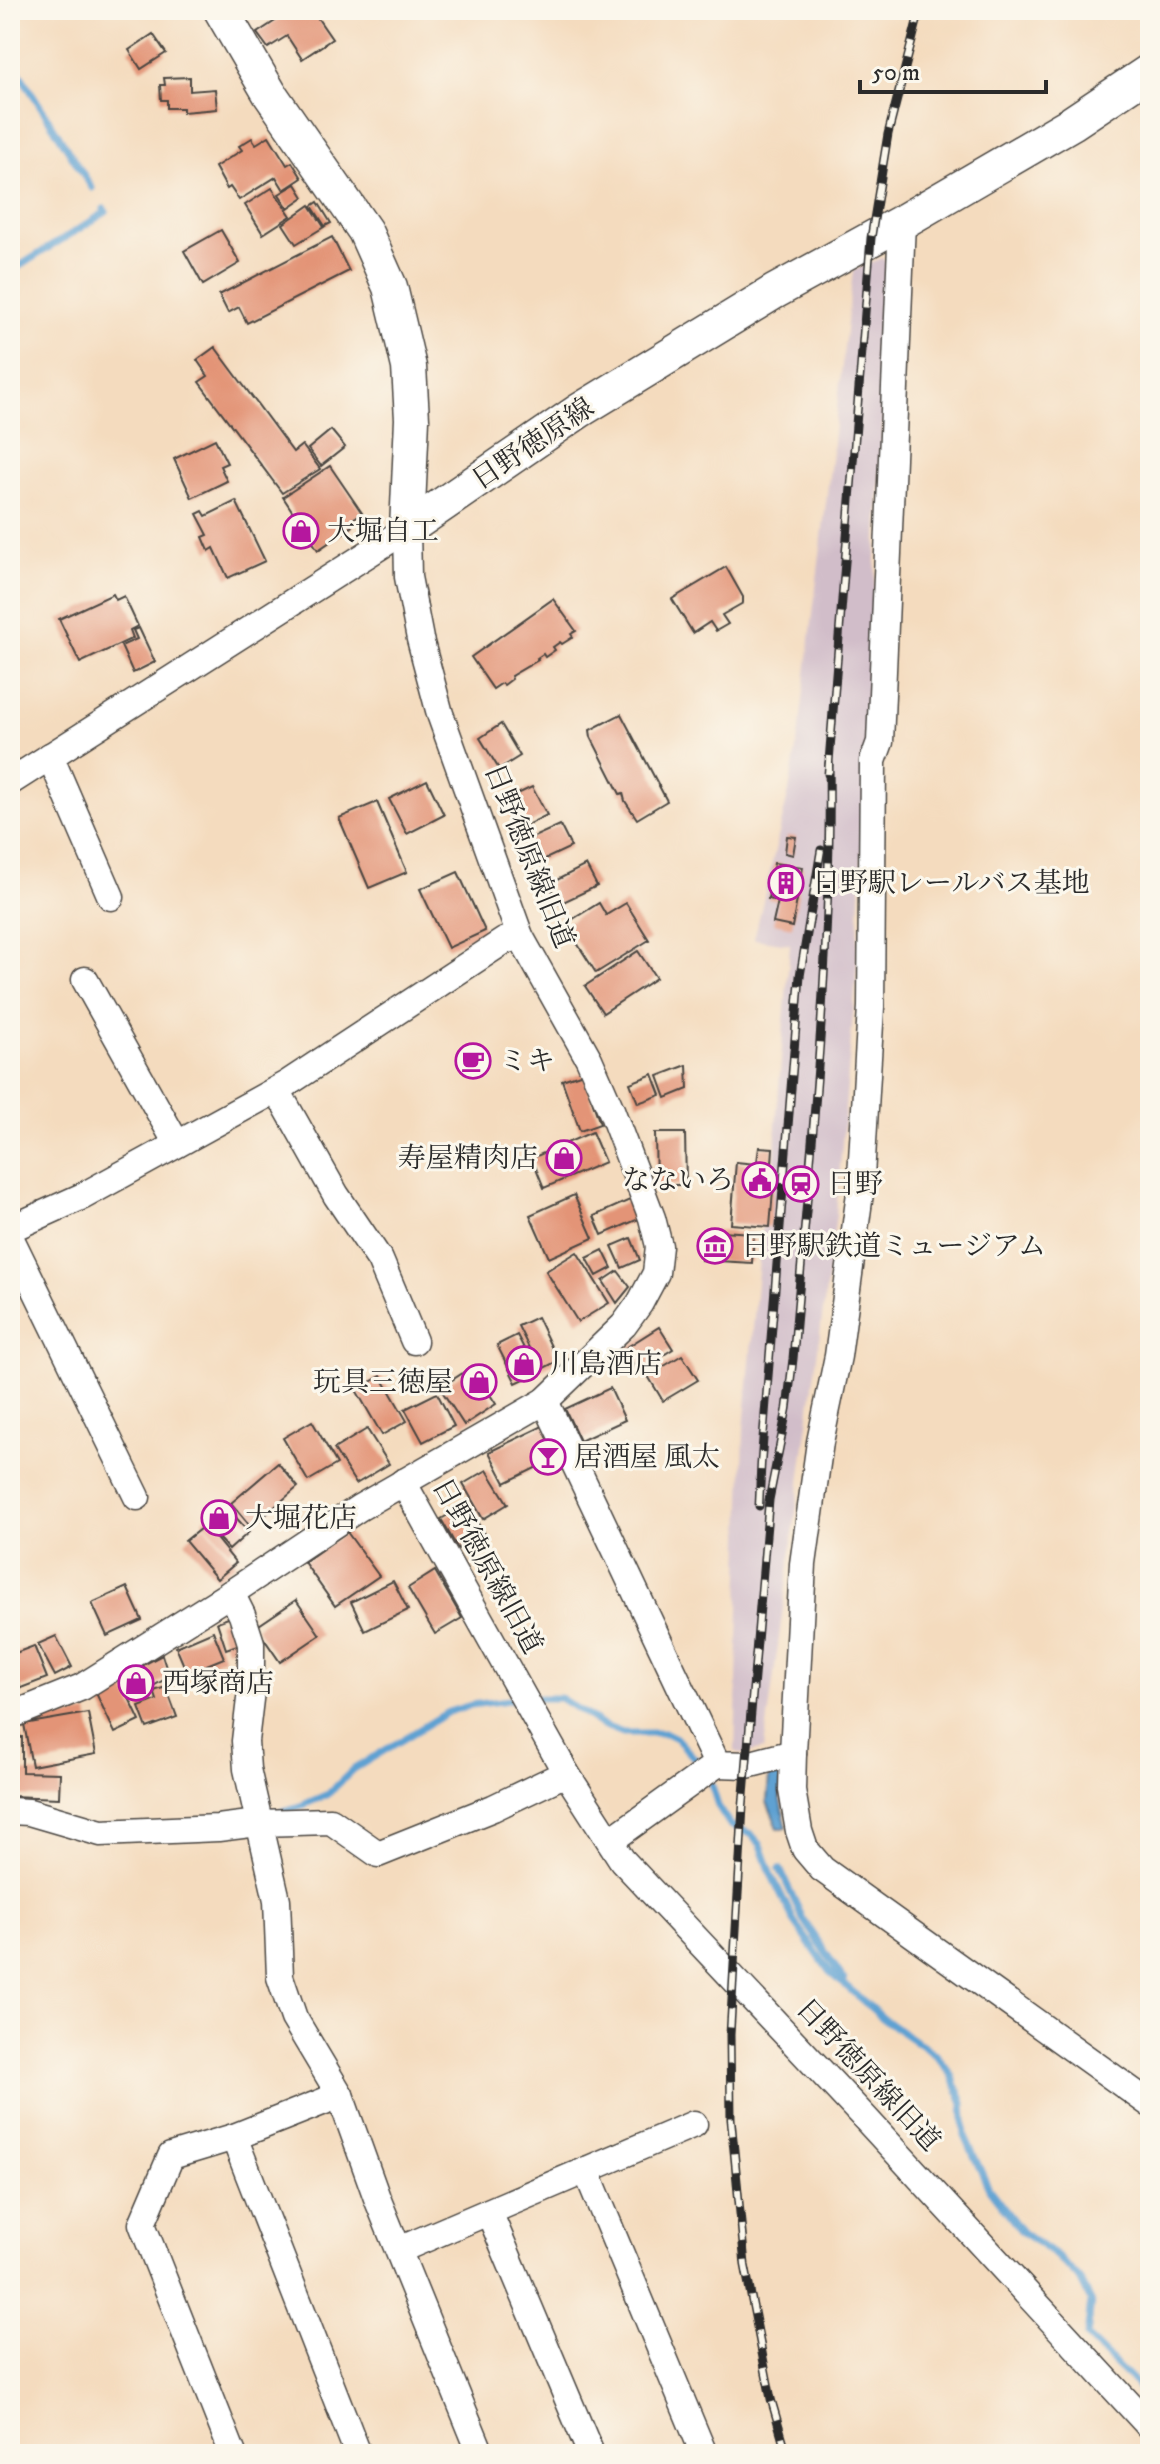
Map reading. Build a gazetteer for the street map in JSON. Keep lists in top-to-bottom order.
{
  "streets": {
    "main road": ["日野徳原線"],
    "street": ["日野徳原線旧道"]
  },
  "crossings": [
    ["日野徳原線", "日野徳原線旧道"]
  ],
  "places": {
    "shop": [
      "大堀自工",
      "寿屋精肉店",
      "川島酒店",
      "玩具三徳屋",
      "大堀花店",
      "西塚商店"
    ],
    "building": ["日野駅レールバス基地"],
    "cafe": ["ミキ"],
    "public building": ["なないろ"],
    "station": ["日野"],
    "museum": ["日野駅鉄道ミュージアム"],
    "bar": ["居酒屋 風太"]
  },
  "scale_bar": "50 m"
}
